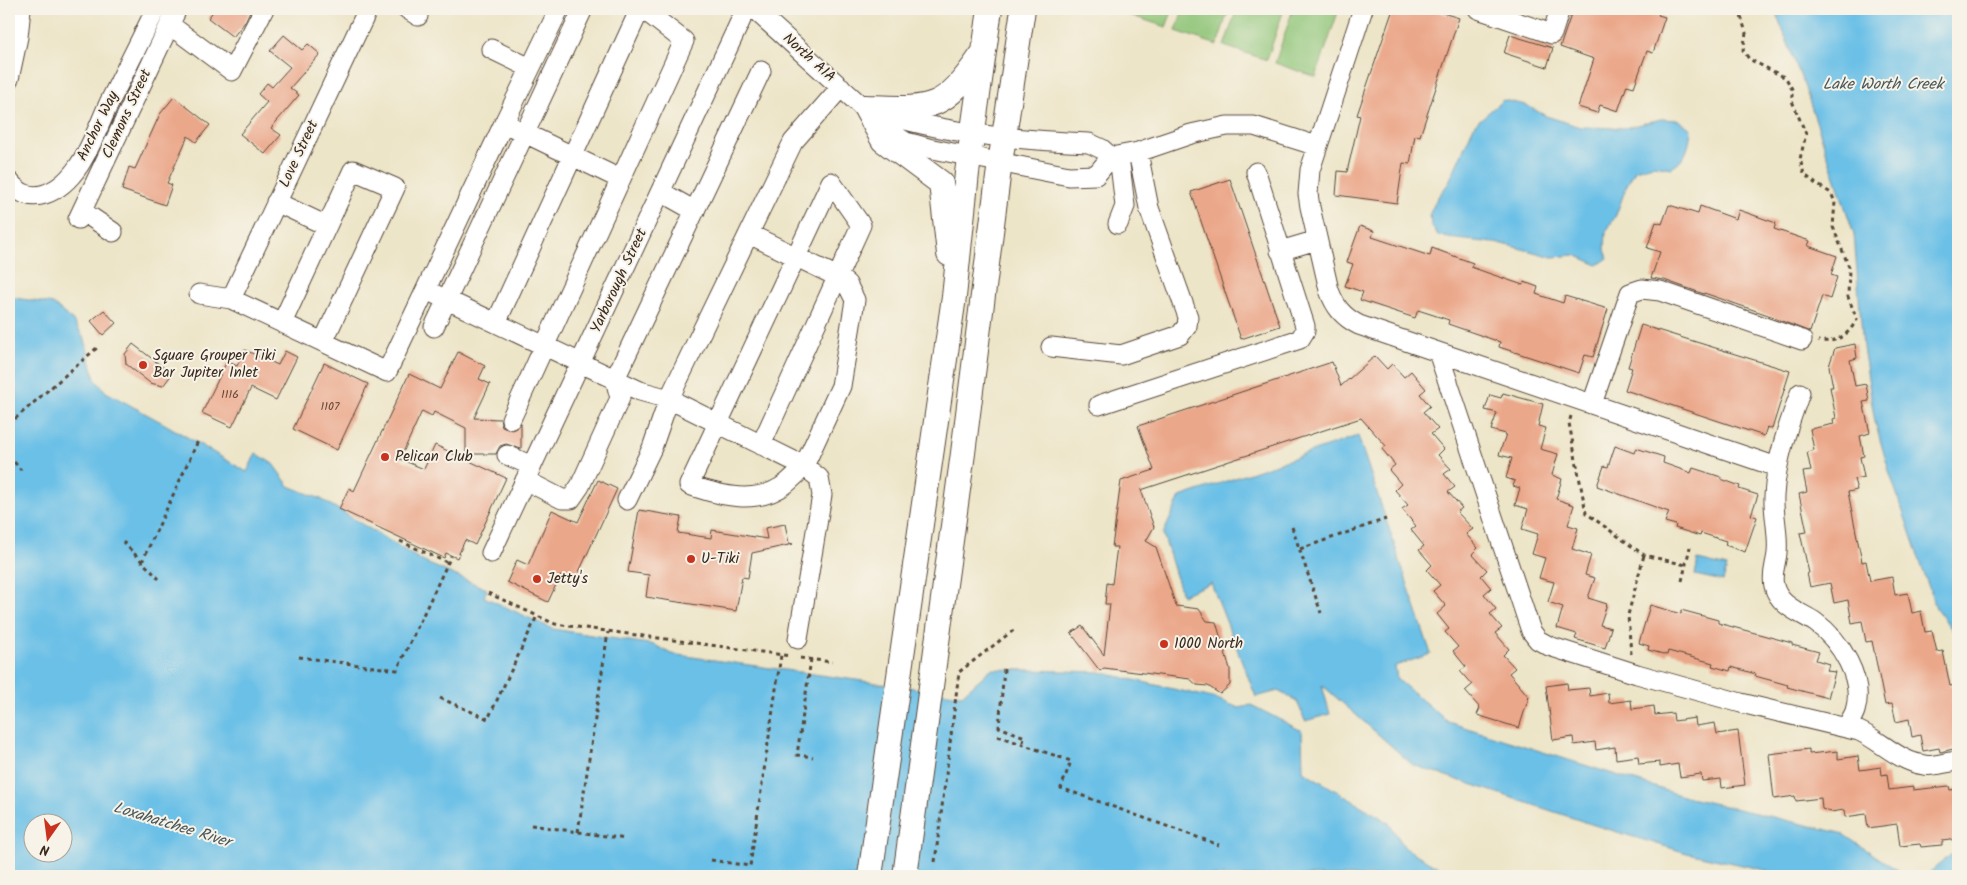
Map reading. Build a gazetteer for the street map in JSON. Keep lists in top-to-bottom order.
{
  "streets": {
    "street": [
      "North A1A",
      "Clemons Street",
      "Anchor Way",
      "Love Street",
      "Yarborough Street"
    ]
  },
  "water": ["Lake Worth Creek", "Loxahatchee River"],
  "places": [
    "Square Grouper Tiki Bar Jupiter Inlet",
    "Pelican Club",
    "U-Tiki",
    "Jetty's",
    "1000 North"
  ],
  "house_numbers": ["1116", "1107"],
  "north": "bottom"
}
